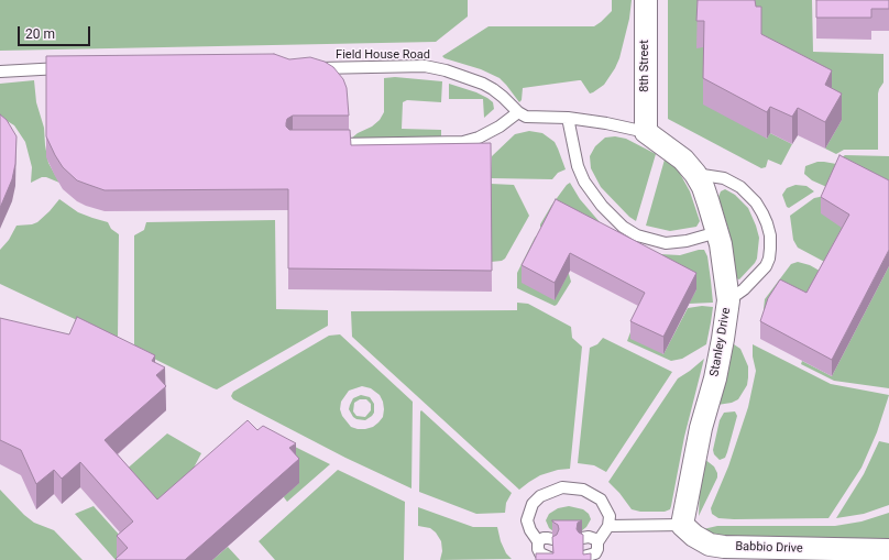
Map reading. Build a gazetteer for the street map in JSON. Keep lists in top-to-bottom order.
{
  "streets": {
    "street": ["8th Street", "Stanley Drive", "Babbio Drive"],
    "lane": ["Field House Road"]
  },
  "crossings": [
    ["8th Street", "Stanley Drive"],
    ["Stanley Drive", "Babbio Drive"]
  ],
  "scale_bar": "20 m"
}
